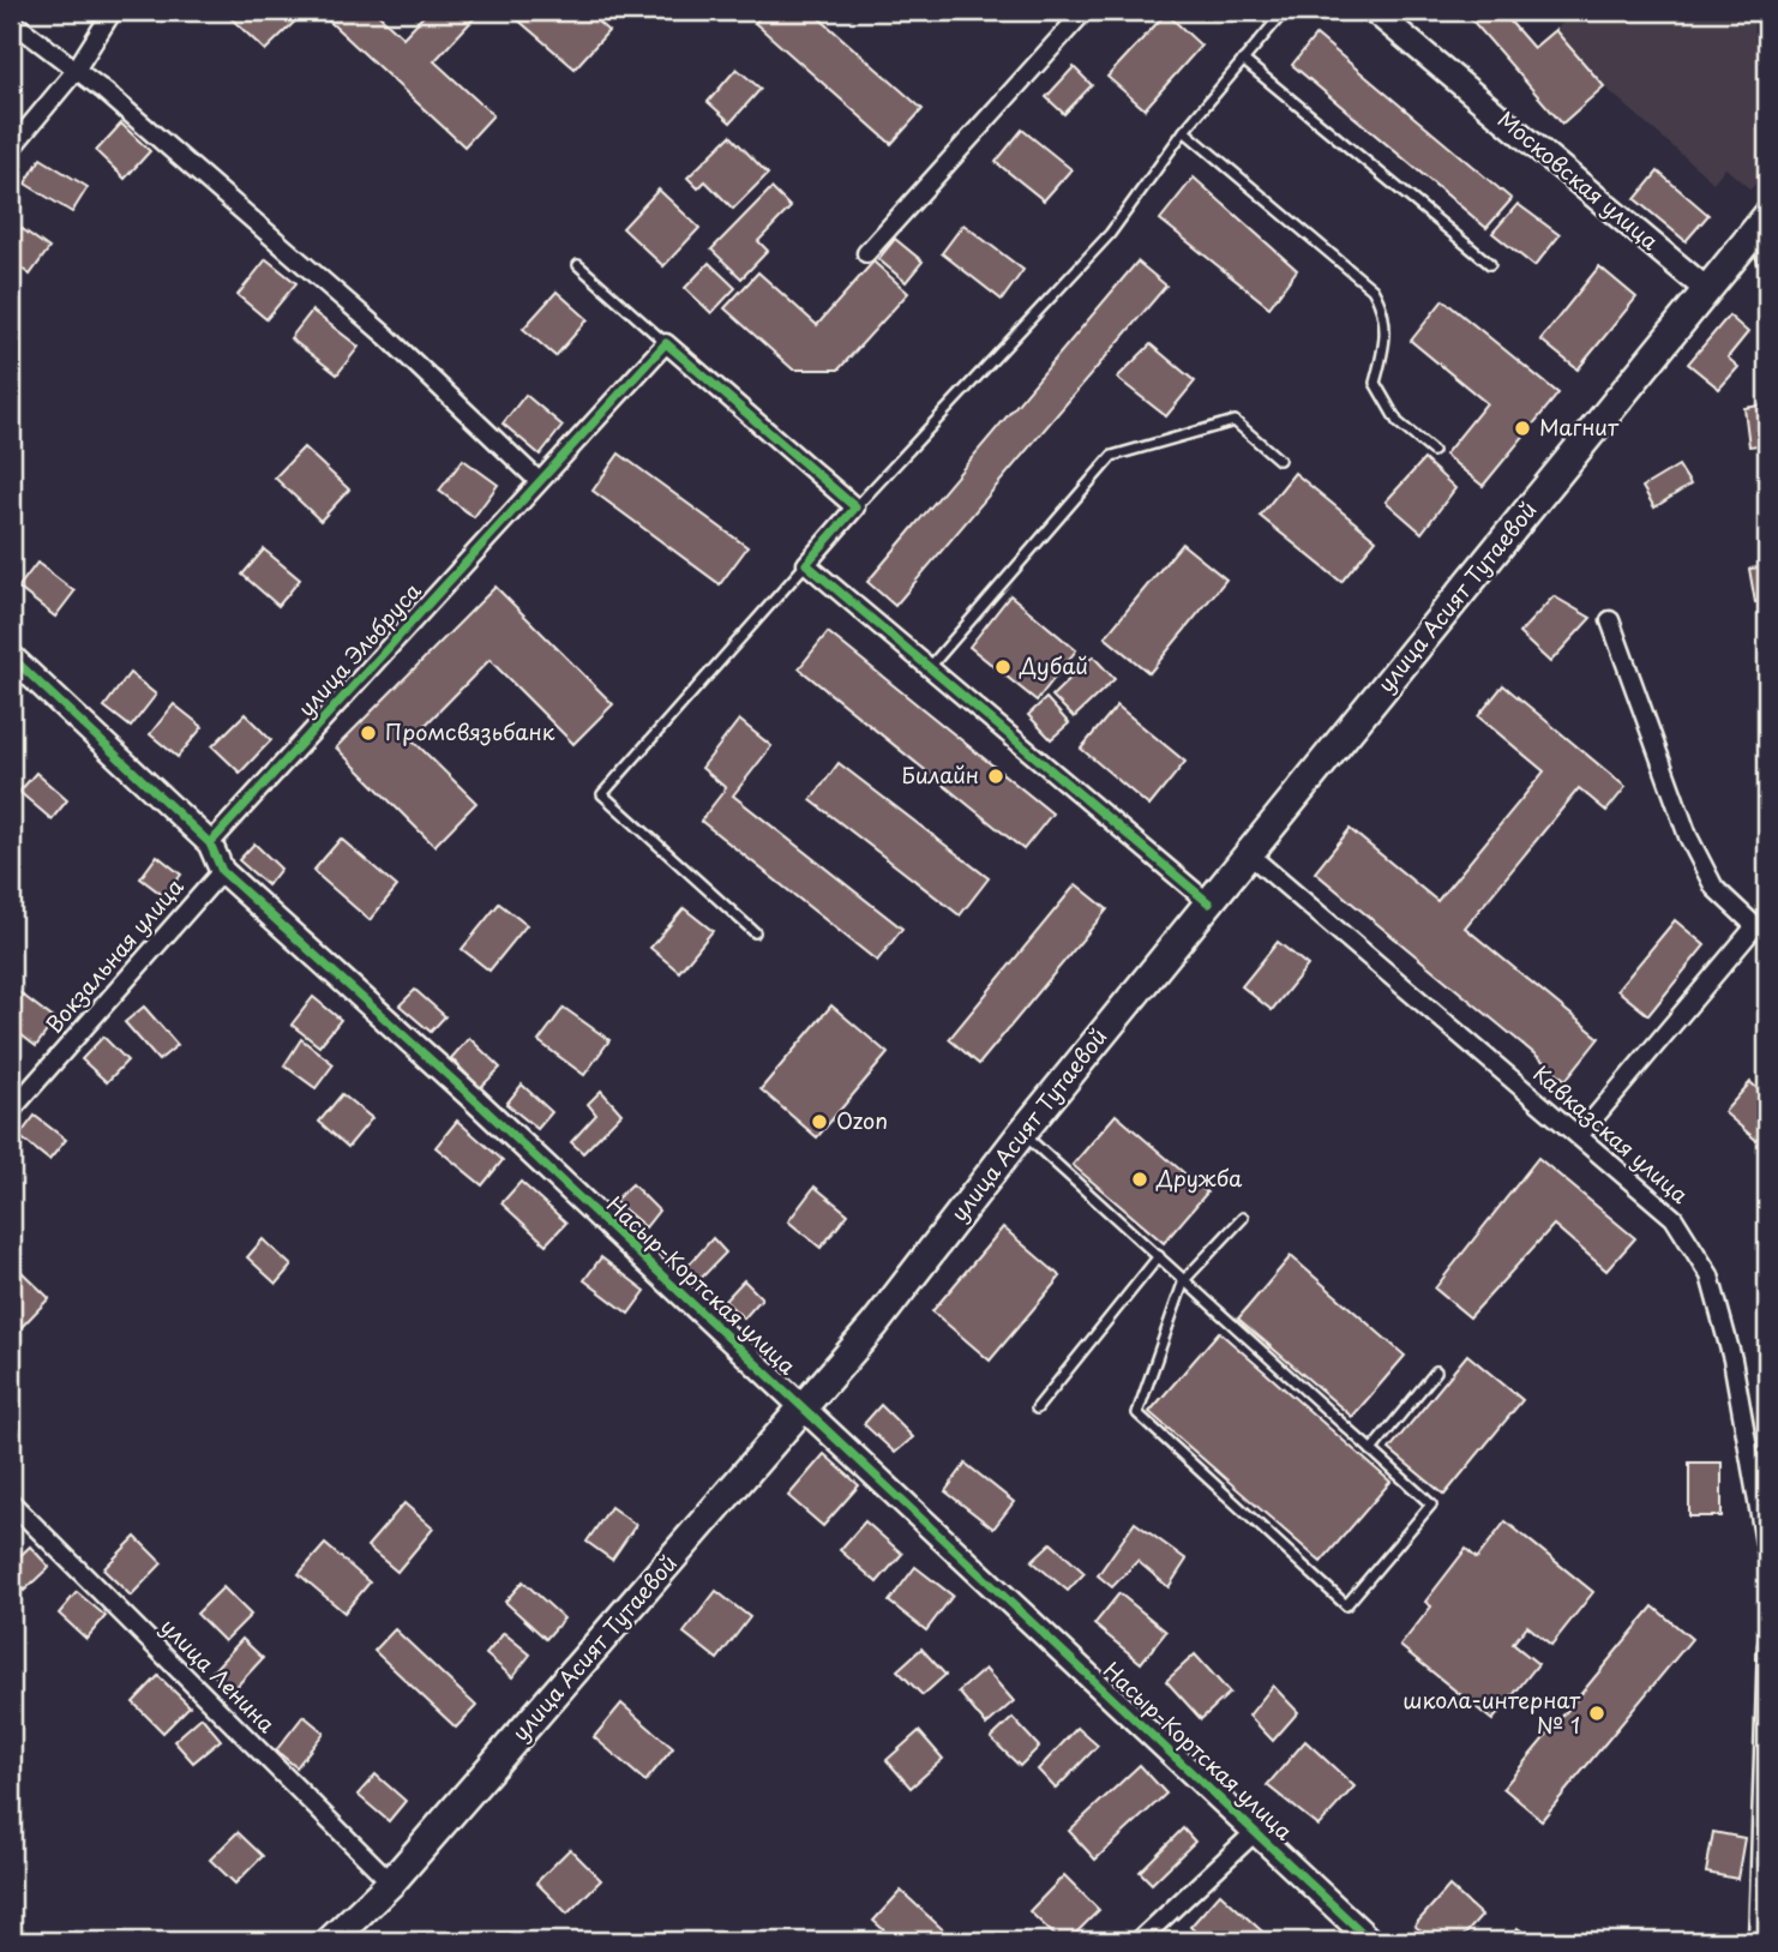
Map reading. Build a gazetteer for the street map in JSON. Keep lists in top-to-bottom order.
{
  "streets": {
    "main road": ["улица Асият Тутаевой"],
    "street": [
      "Московская улица",
      "улица Эльбруса",
      "Вокзальная улица",
      "Кавказская улица",
      "Насыр-Кортская улица",
      "улица Ленина"
    ]
  },
  "crossings": [
    ["Московская улица", "улица Асият Тутаевой"],
    ["улица Асият Тутаевой", "Кавказская улица"],
    ["улица Асият Тутаевой", "Насыр-Кортская улица"],
    ["улица Асият Тутаевой", "улица Ленина"],
    ["улица Эльбруса", "Насыр-Кортская улица"],
    ["Вокзальная улица", "Насыр-Кортская улица"]
  ],
  "places": [
    "Магнит",
    "Дубай",
    "Промсвязьбанк",
    "Билайн",
    "Ozon",
    "Дружба",
    "школа-интернат № 1"
  ]
}
